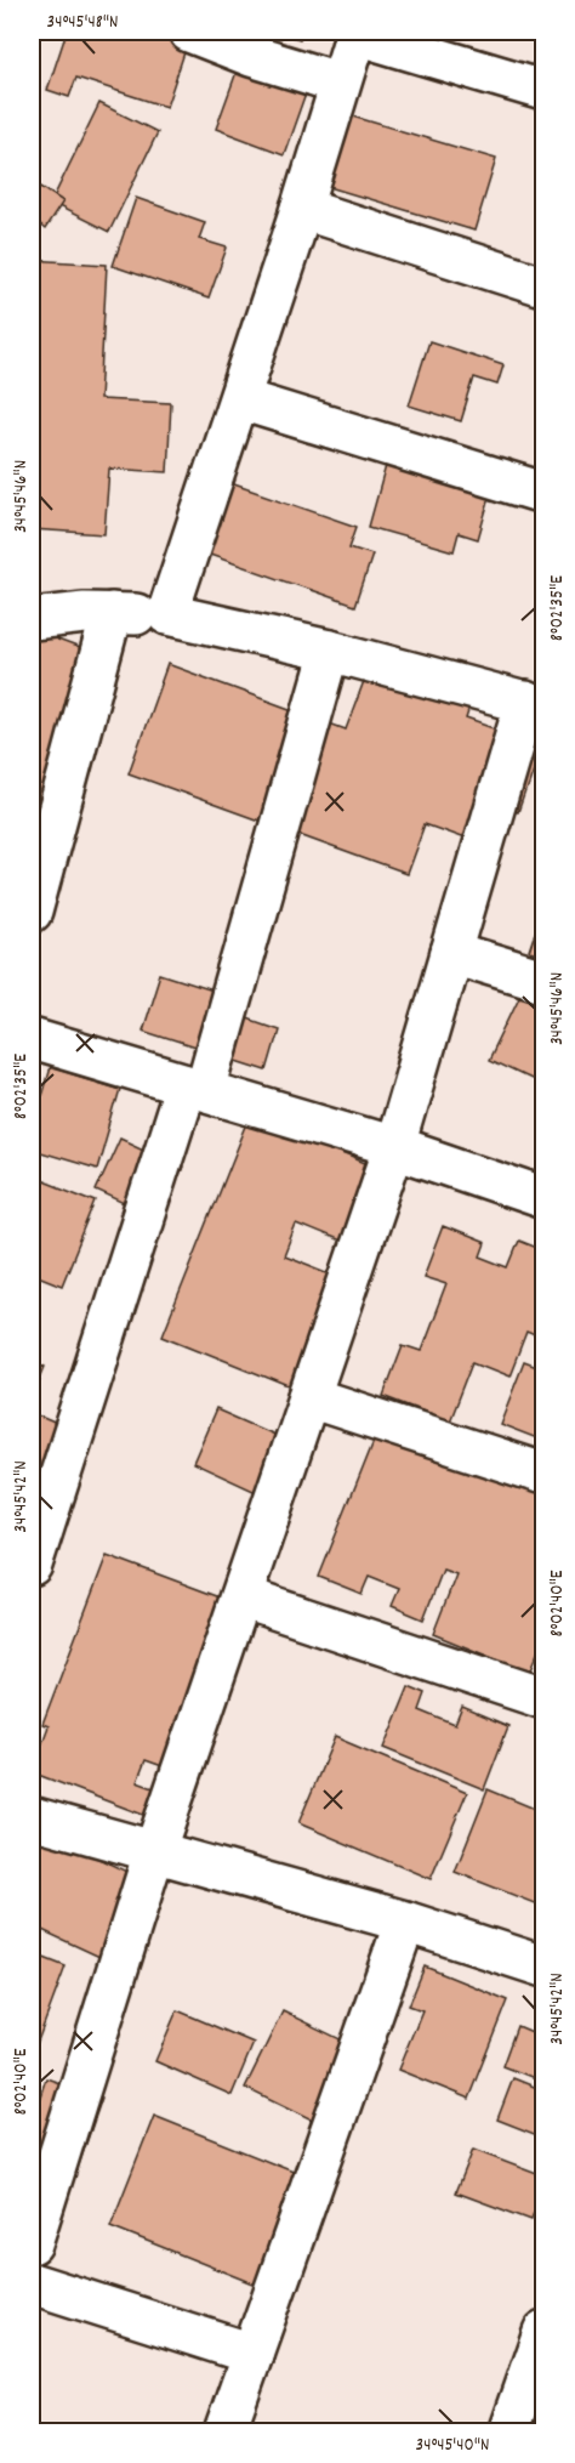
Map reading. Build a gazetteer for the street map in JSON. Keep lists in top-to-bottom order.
{
  "coordinates": [
    "34°45'48\"N",
    "34°45'46\"N",
    "8°02'35\"E",
    "34°45'42\"N",
    "8°02'40\"E",
    "34°45'40\"N"
  ]
}
